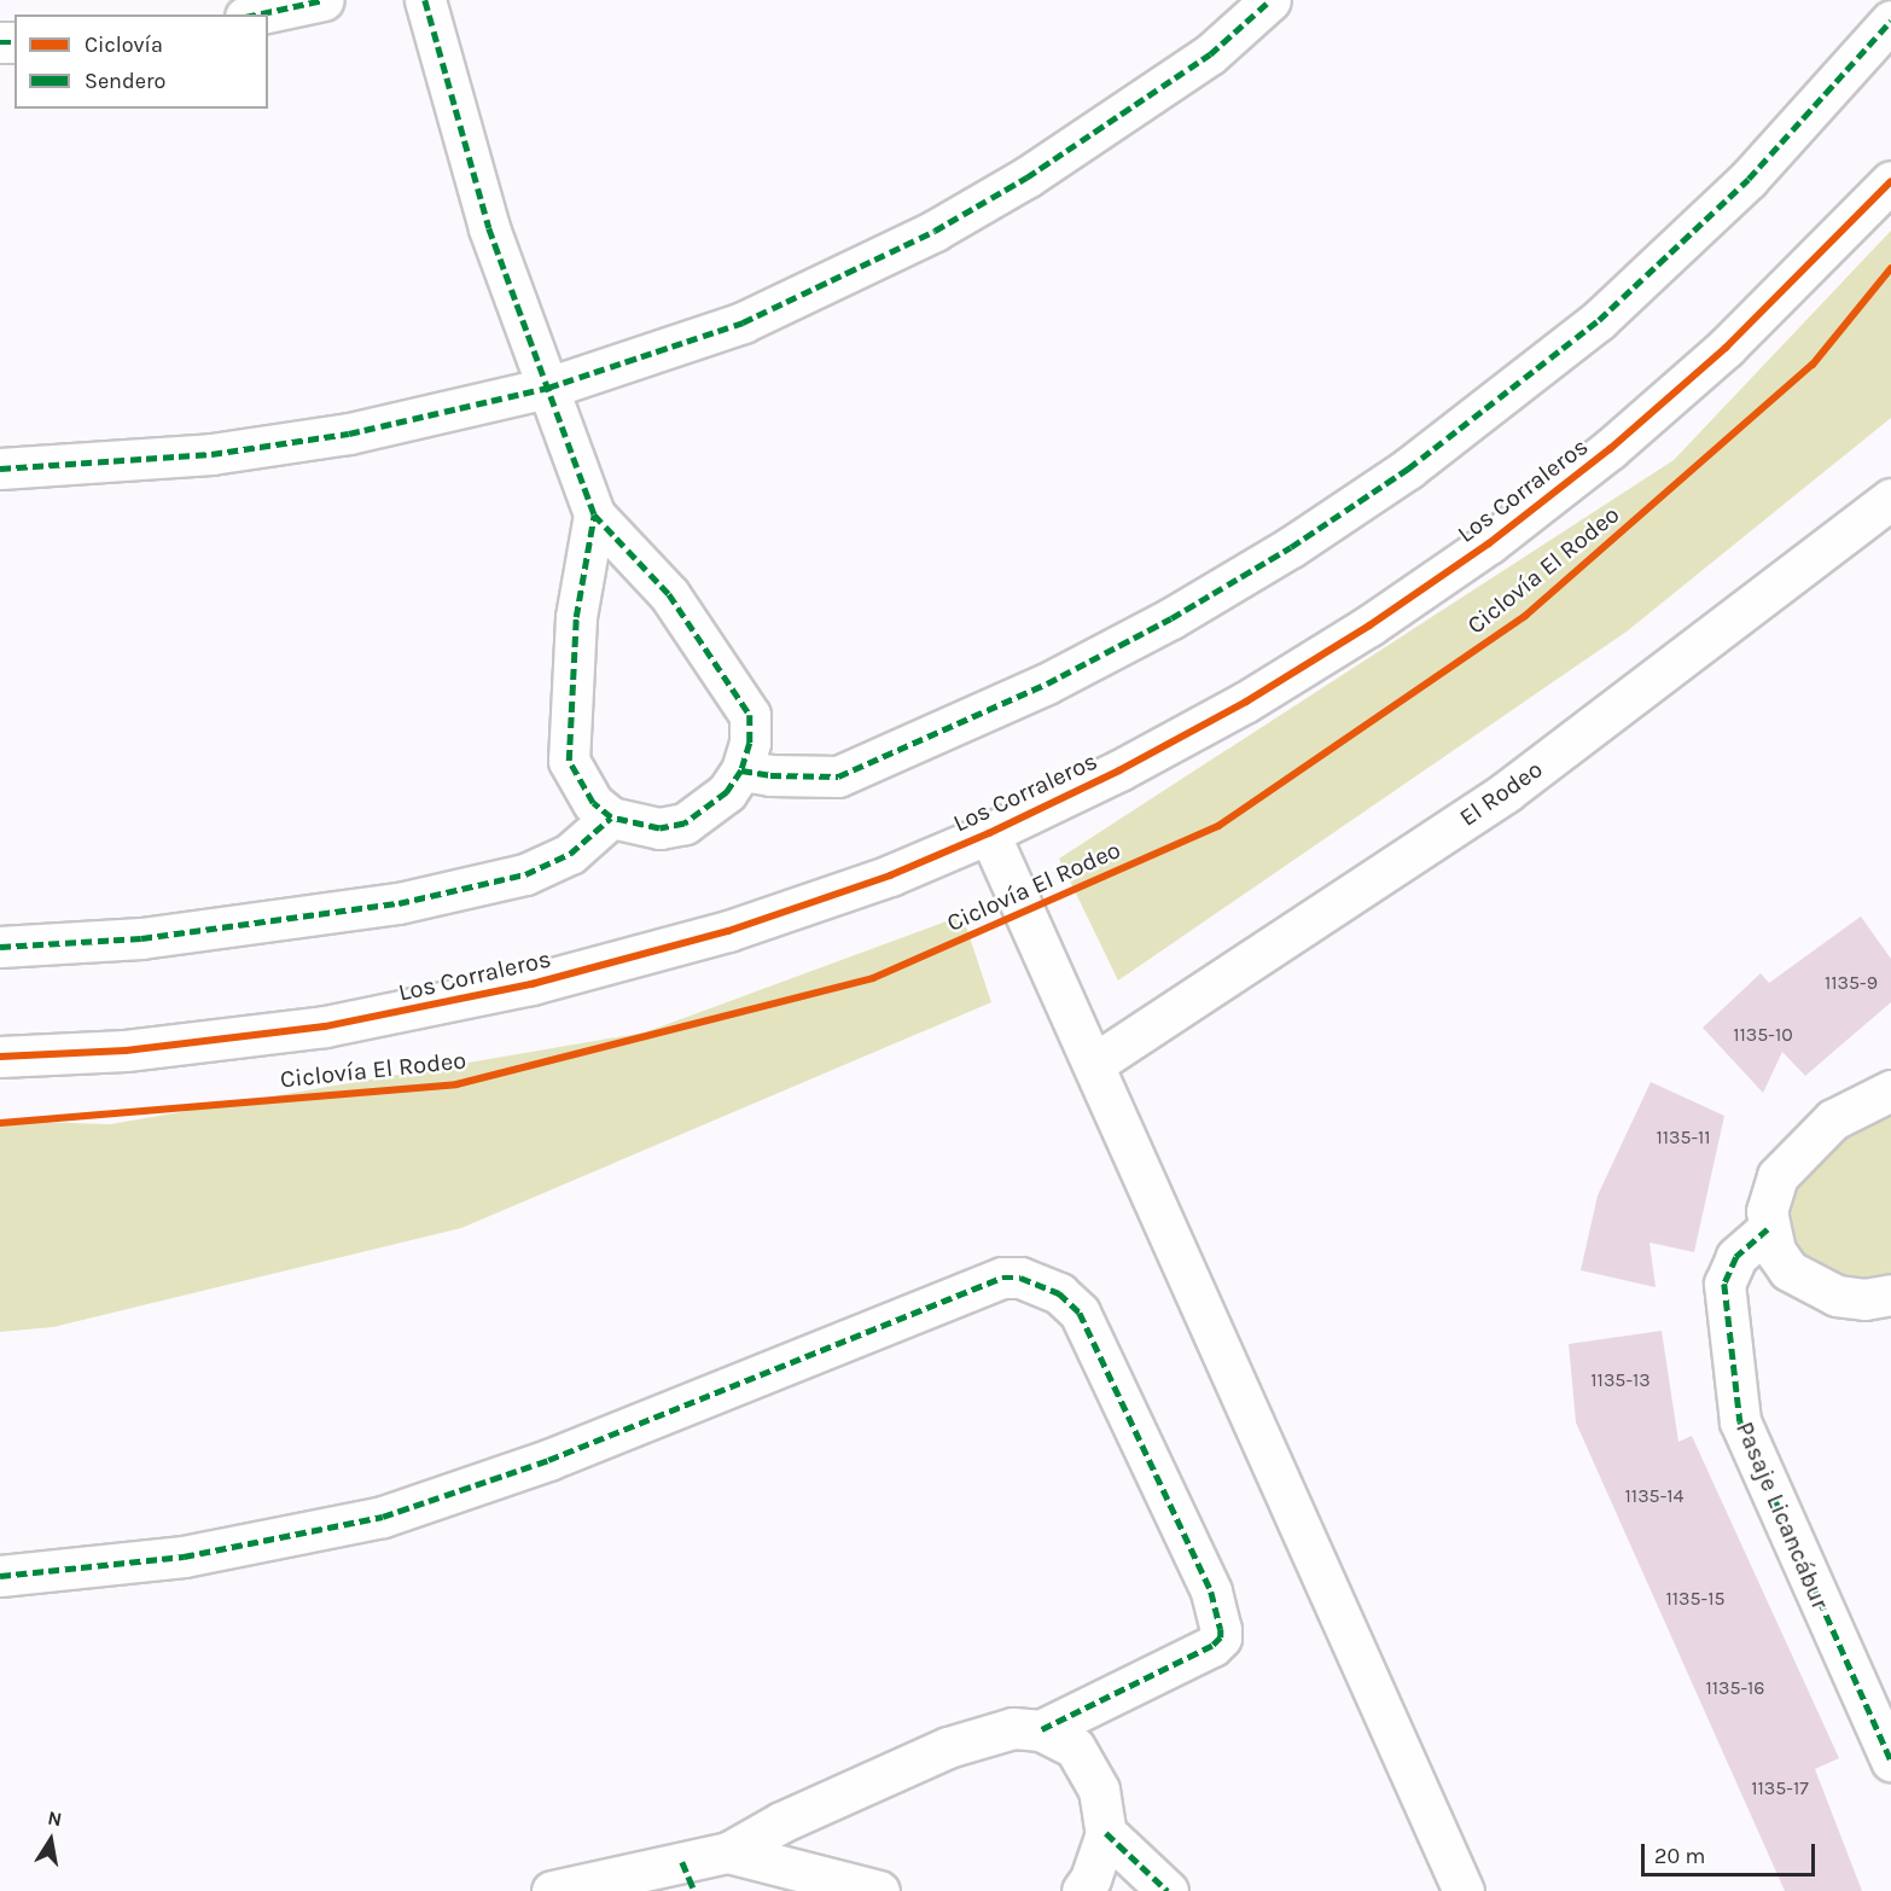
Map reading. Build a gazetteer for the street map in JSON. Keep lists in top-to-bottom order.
{
  "streets": {
    "street": ["Los Corraleros", "El Rodeo", "Pasaje Licancábur"],
    "cycle path": ["Ciclovía El Rodeo"]
  },
  "house_numbers": [
    "1135-9",
    "1135-10",
    "1135-11",
    "1135-13",
    "1135-14",
    "1135-15",
    "1135-16",
    "1135-17"
  ],
  "legend": ["Ciclovía", "Sendero"],
  "scale_bar": "20 m",
  "north": "top"
}
